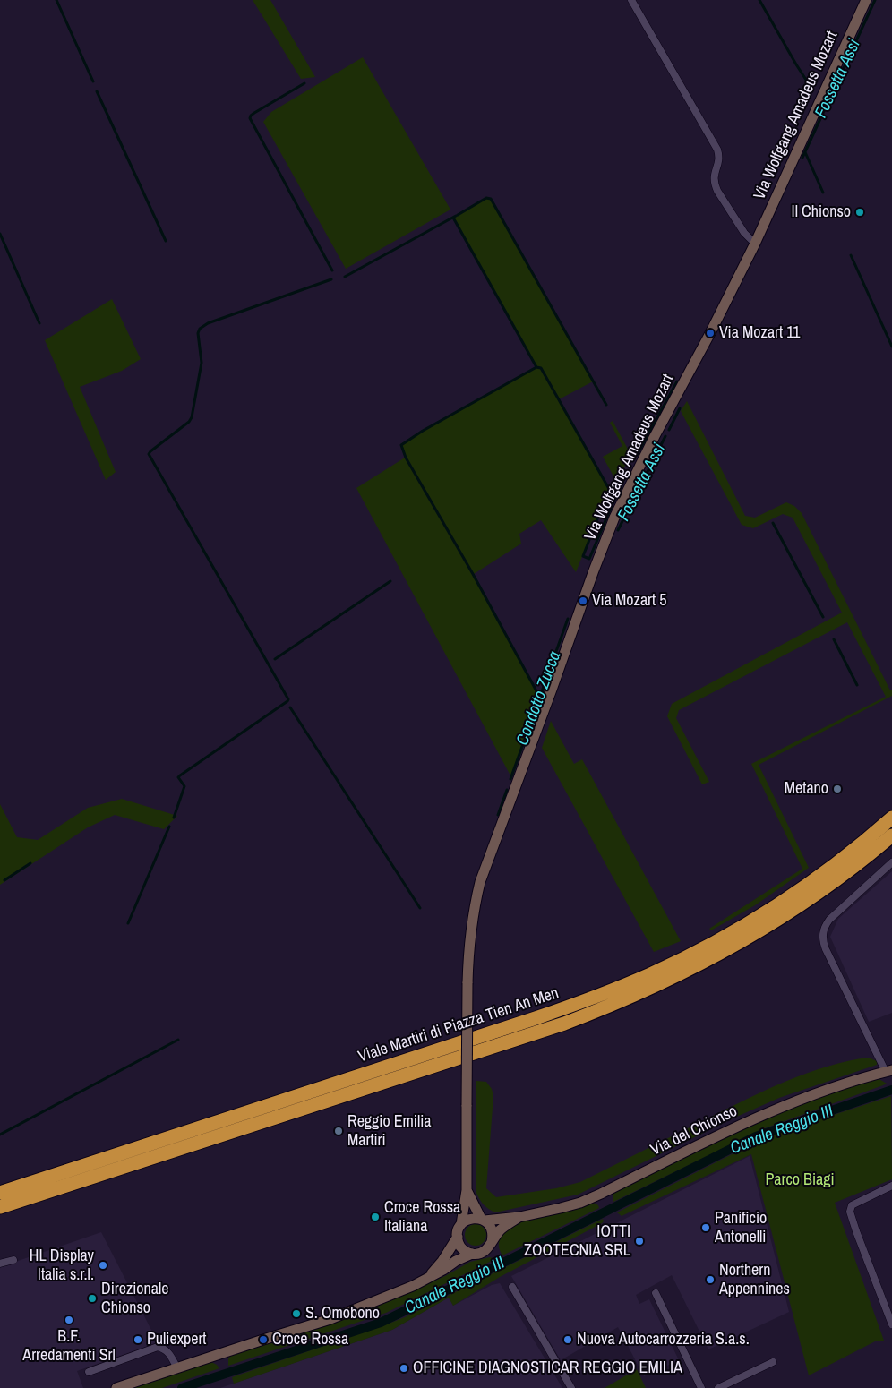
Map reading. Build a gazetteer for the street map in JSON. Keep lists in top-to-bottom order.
{
  "streets": {
    "highway": ["Viale Martiri di Piazza Tien An Men"],
    "street": ["Via Wolfgang Amadeus Mozart", "Via del Chionso"]
  },
  "crossings": [
    ["Via Wolfgang Amadeus Mozart", "Via del Chionso"]
  ],
  "water": ["Fossetta Assi", "Condotto Zucca", "Canale Reggio III"],
  "parks": ["Parco Biagi"],
  "places": [
    "Il Chionso",
    "Via Mozart 11",
    "Via Mozart 5",
    "Metano",
    "Reggio Emilia Martiri",
    "Croce Rossa Italiana",
    "Panificio Antonelli",
    "IOTTI ZOOTECNIA SRL",
    "HL Display Italia s.r.l.",
    "Northern Appennines",
    "Direzionale Chionso",
    "S. Omobono",
    "B.F. Arredamenti Srl",
    "Puliexpert",
    "Croce Rossa",
    "Nuova Autocarrozzeria S.a.s.",
    "OFFICINE DIAGNOSTICAR REGGIO EMILIA"
  ]
}
